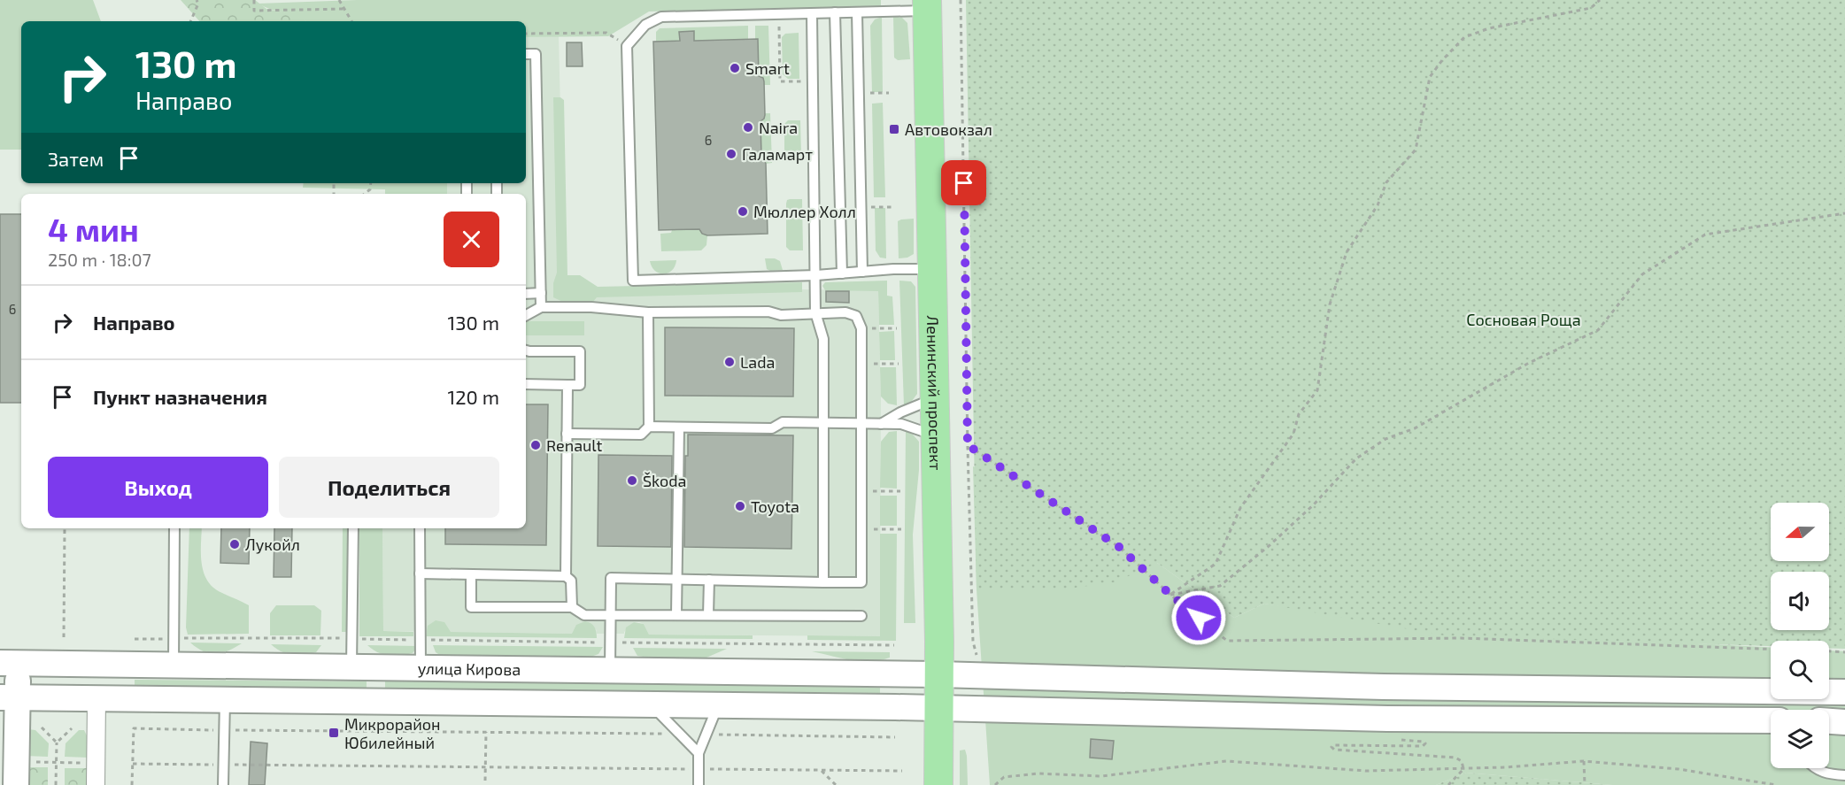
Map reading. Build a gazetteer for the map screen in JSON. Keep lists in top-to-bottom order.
{
  "streets": {
    "main road": ["Ленинский проспект", "улица Кирова"]
  },
  "crossings": [
    ["Ленинский проспект", "улица Кирова"]
  ],
  "parks": ["Сосновая Роща"],
  "places": {
    "other": [
      "Smart",
      "Naira",
      "Галамарт",
      "Мюллер Холл",
      "Lada",
      "Renault",
      "Škoda",
      "Toyota",
      "Лукойл"
    ],
    "transit": ["Автовокзал", "Микрорайон Юбилейный"]
  },
  "house_numbers": ["6", "6"],
  "north": "left",
  "page": {
    "turn": ["130 m", "Направо"],
    "then": "Затем",
    "heading": ["4 мин", "250 m · 18:07"],
    "list": [
      {
        "name": "Направо",
        "value": "130 m"
      },
      {
        "name": "Пункт назначения",
        "value": "120 m"
      }
    ],
    "buttons": ["Выход", "Поделиться"]
  }
}
